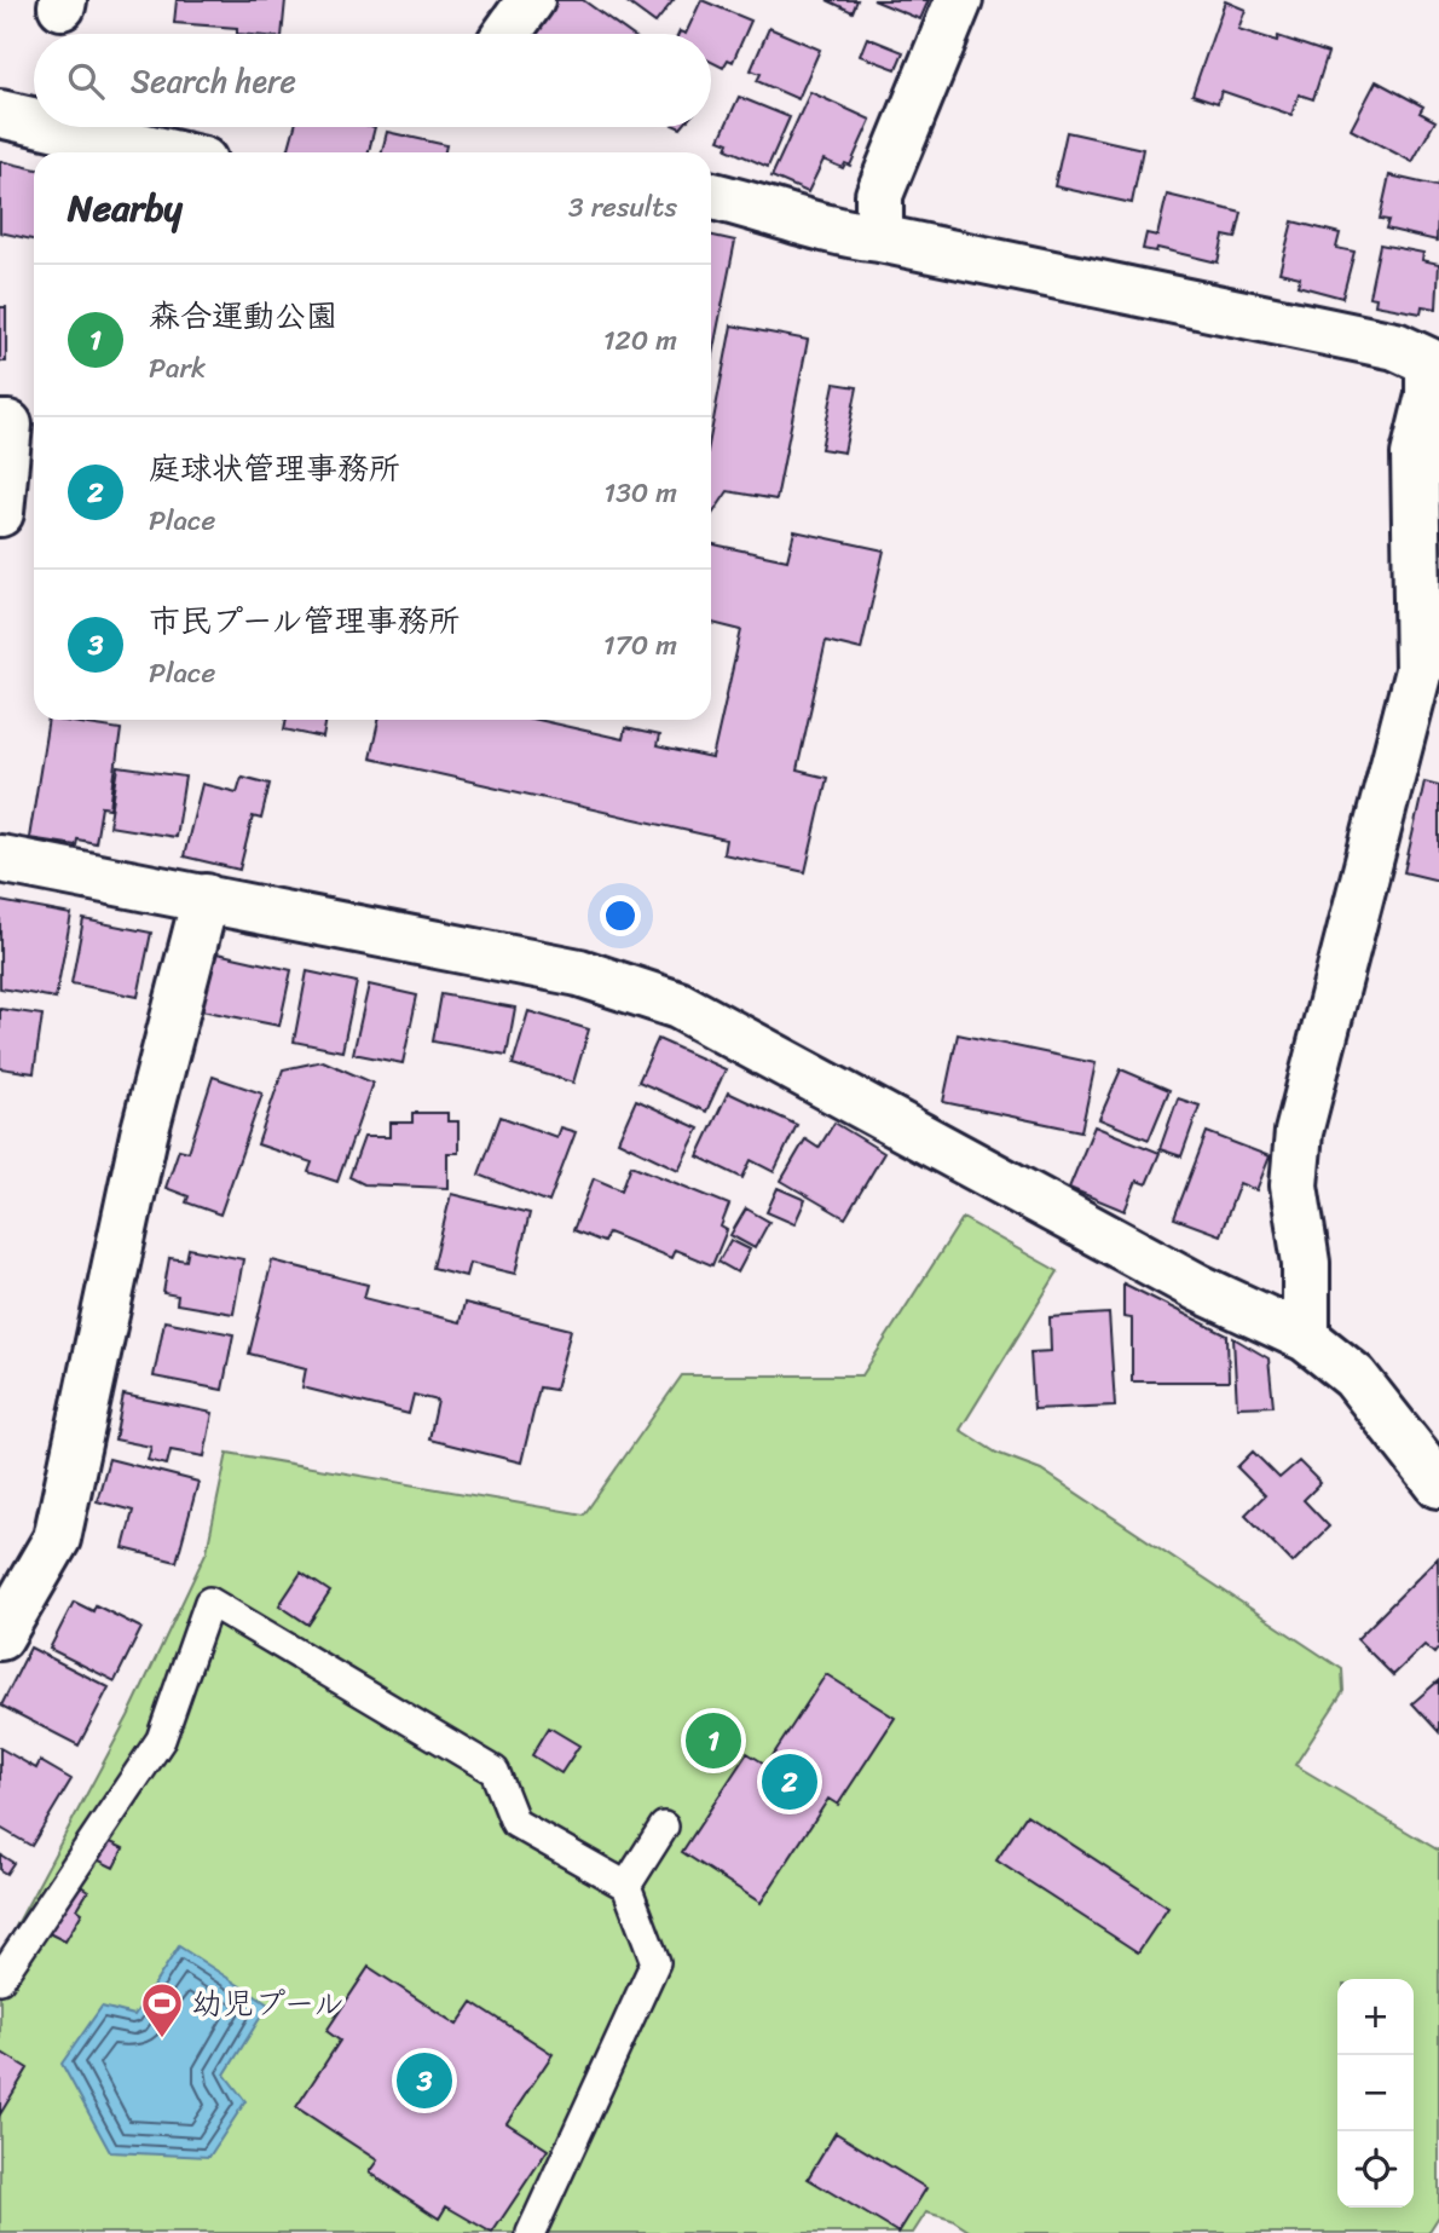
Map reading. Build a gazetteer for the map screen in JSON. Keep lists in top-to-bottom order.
{
  "places": {
    "sports": ["幼児プール"]
  },
  "page": {
    "search": "Search here",
    "heading": ["Nearby", "3 results"],
    "list": [
      {
        "mark": "1",
        "name": "森合運動公園",
        "note": "Park",
        "value": "120 m"
      },
      {
        "mark": "2",
        "name": "庭球状管理事務所",
        "note": "Place",
        "value": "130 m"
      },
      {
        "mark": "3",
        "name": "市民プール管理事務所",
        "note": "Place",
        "value": "170 m"
      }
    ],
    "pins": ["1", "2", "3"],
    "map_buttons": ["+", "−"]
  }
}
